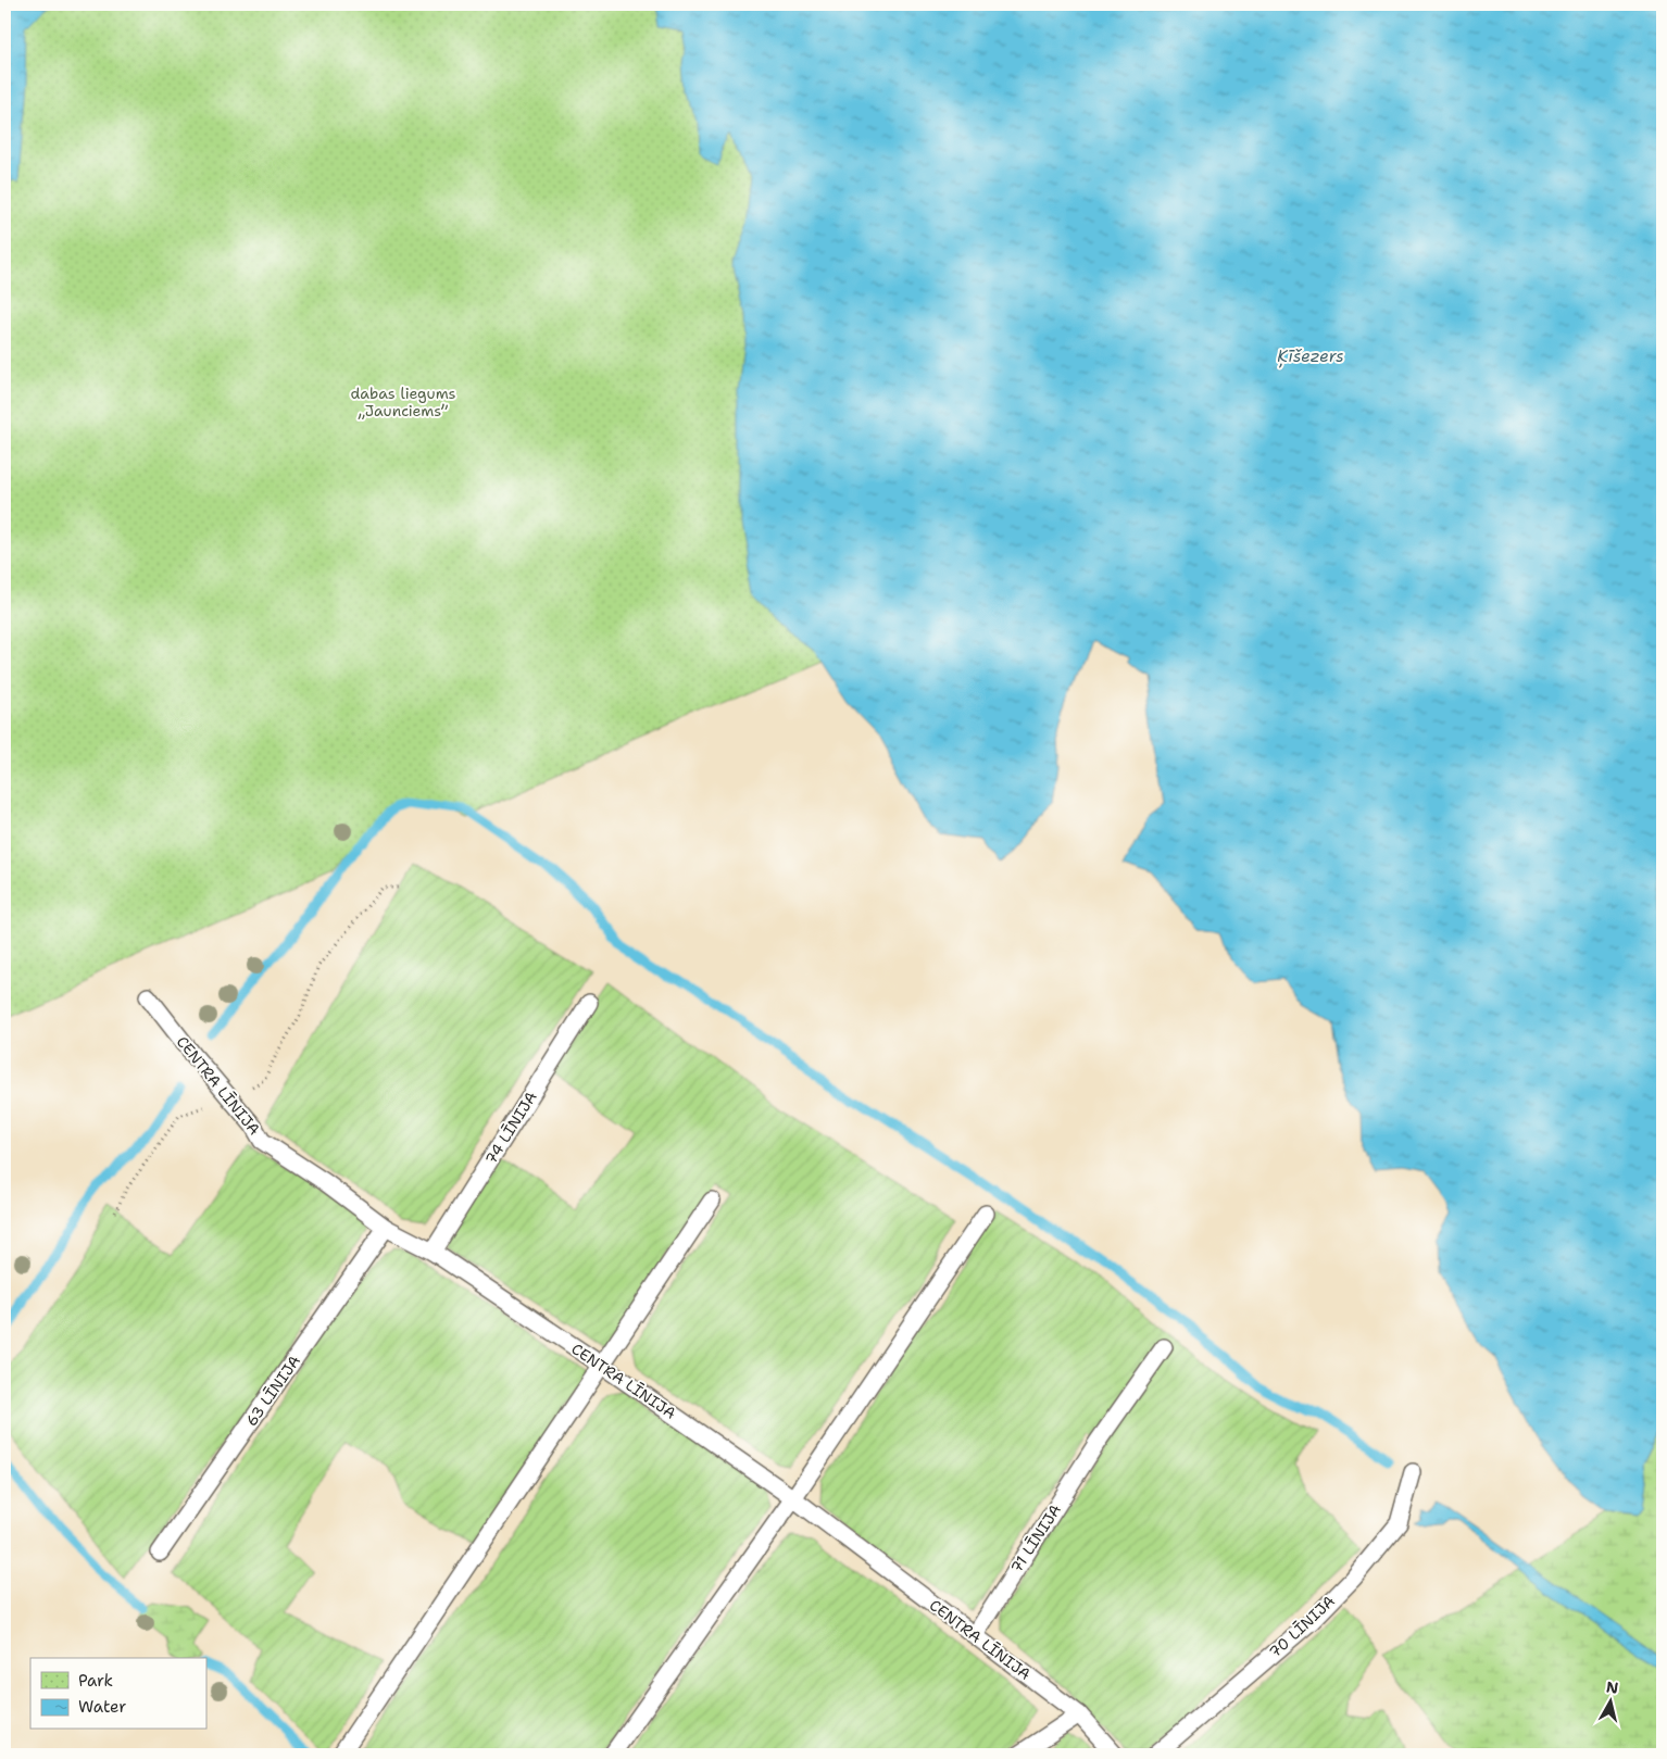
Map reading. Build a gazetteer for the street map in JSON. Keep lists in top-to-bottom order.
{
  "streets": {
    "lane": [
      "CENTRA LĪNIJA",
      "74 LĪNIJA",
      "63 LĪNIJA",
      "71 LĪNIJA",
      "70 LĪNIJA"
    ]
  },
  "crossings": [
    ["CENTRA LĪNIJA", "74 LĪNIJA"],
    ["CENTRA LĪNIJA", "63 LĪNIJA"],
    ["CENTRA LĪNIJA", "71 LĪNIJA"]
  ],
  "water": ["Ķīšezers"],
  "parks": ["dabas liegums „Jaunciems”"],
  "legend": ["Park", "Water"],
  "north": "top"
}
